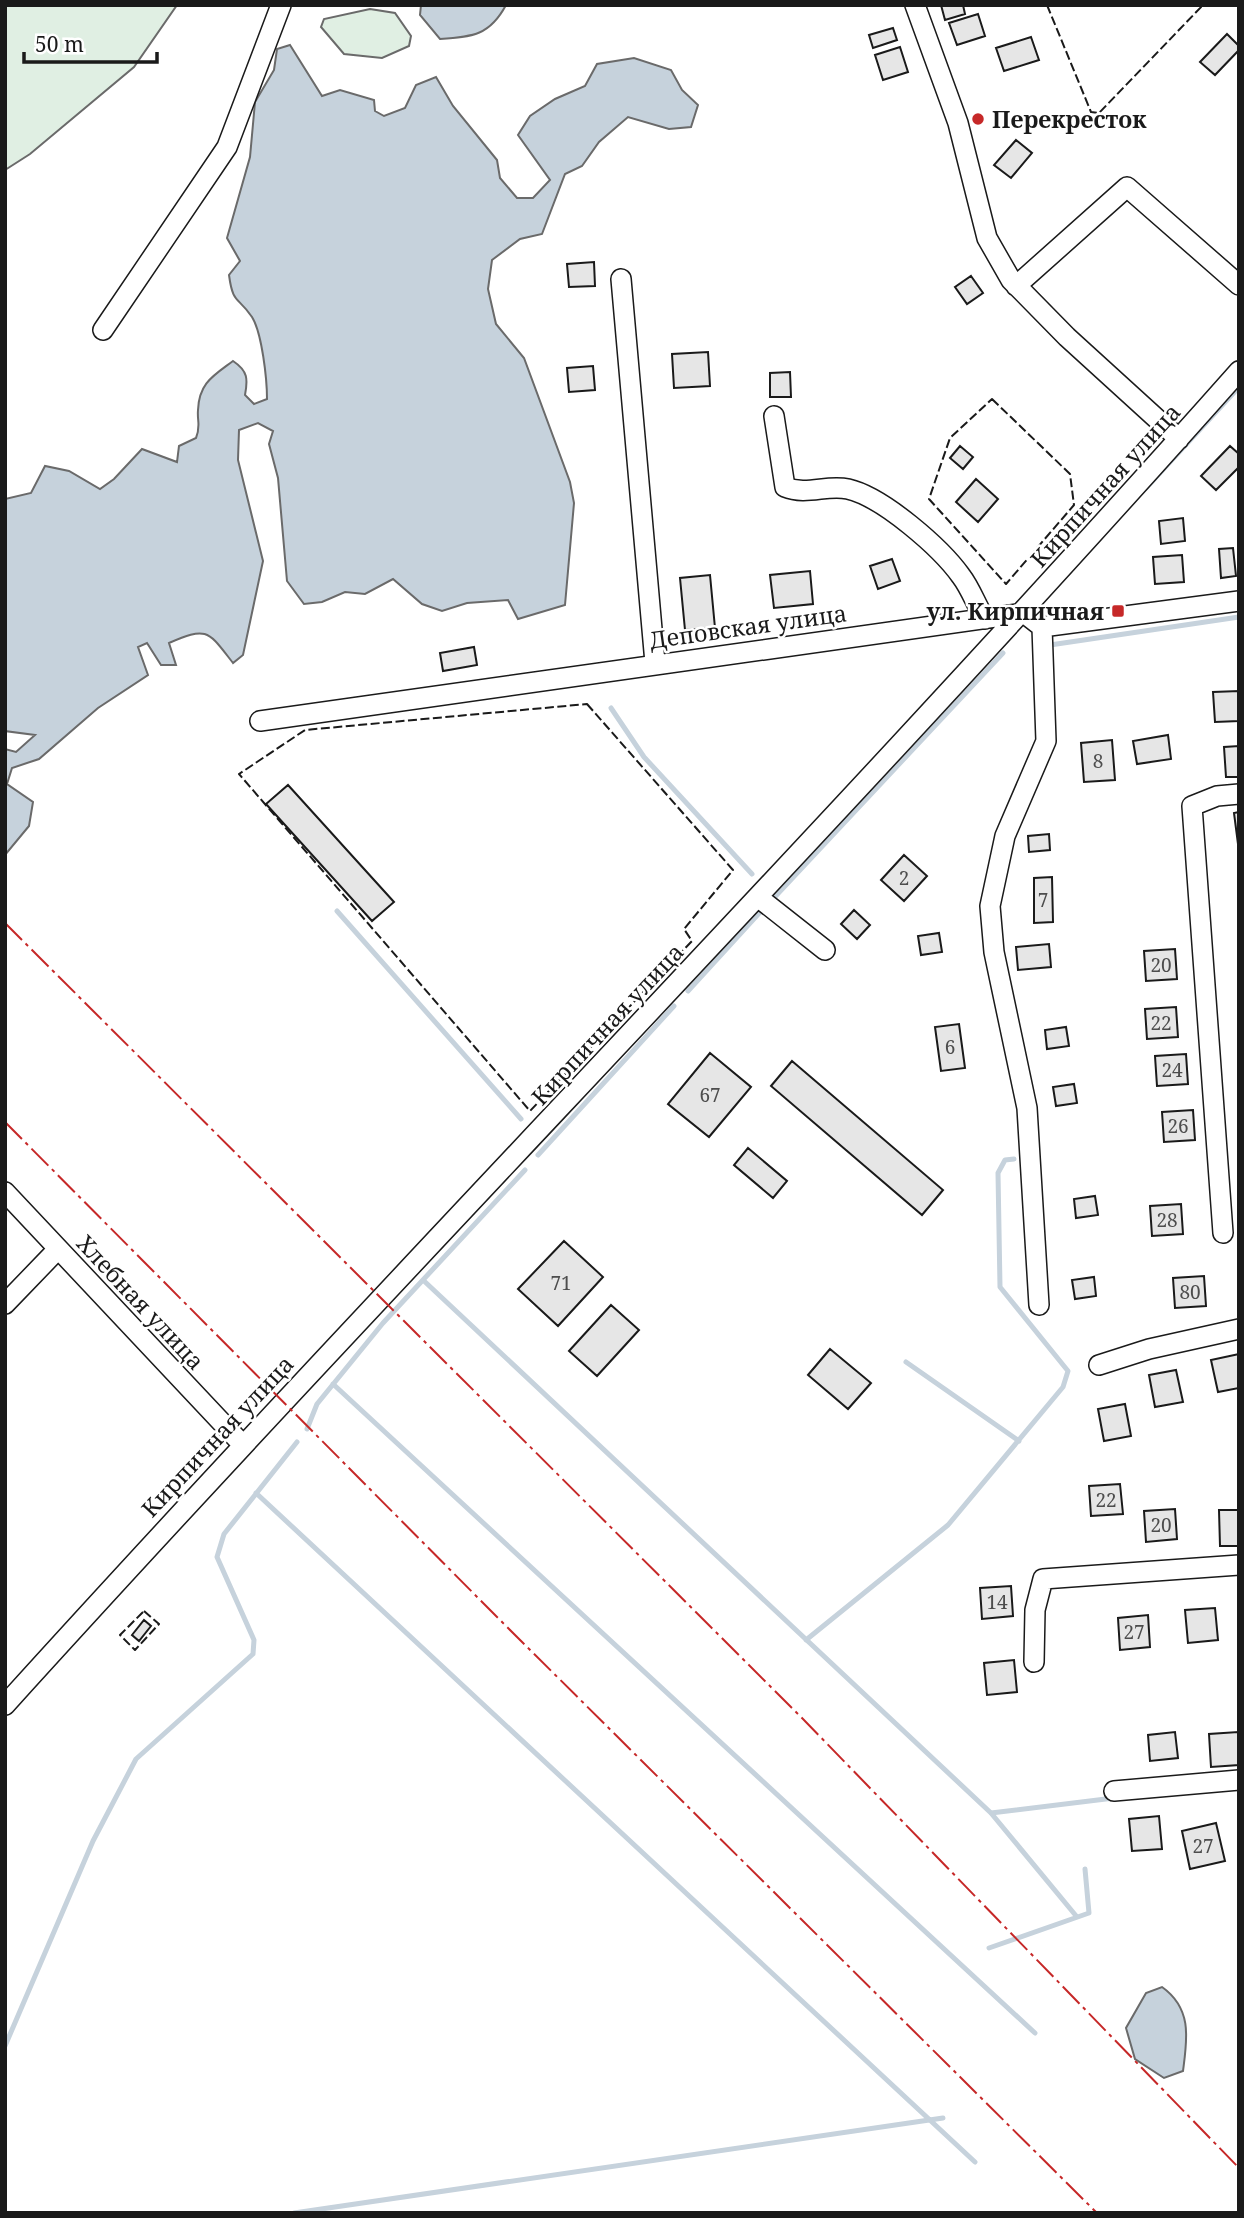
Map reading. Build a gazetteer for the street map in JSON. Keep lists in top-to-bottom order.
{
  "streets": {
    "street": ["Кирпичная улица", "Деповская улица", "Хлебная улица"]
  },
  "crossings": [
    ["Кирпичная улица", "Деповская улица"],
    ["Кирпичная улица", "Хлебная улица"]
  ],
  "places": {
    "other": ["Перекресток"],
    "transit": ["ул. Кирпичная"]
  },
  "house_numbers": [
    "8",
    "2",
    "7",
    "20",
    "22",
    "6",
    "24",
    "67",
    "26",
    "28",
    "71",
    "80",
    "22",
    "20",
    "14",
    "27",
    "27"
  ],
  "scale_bar": "50 m"
}
